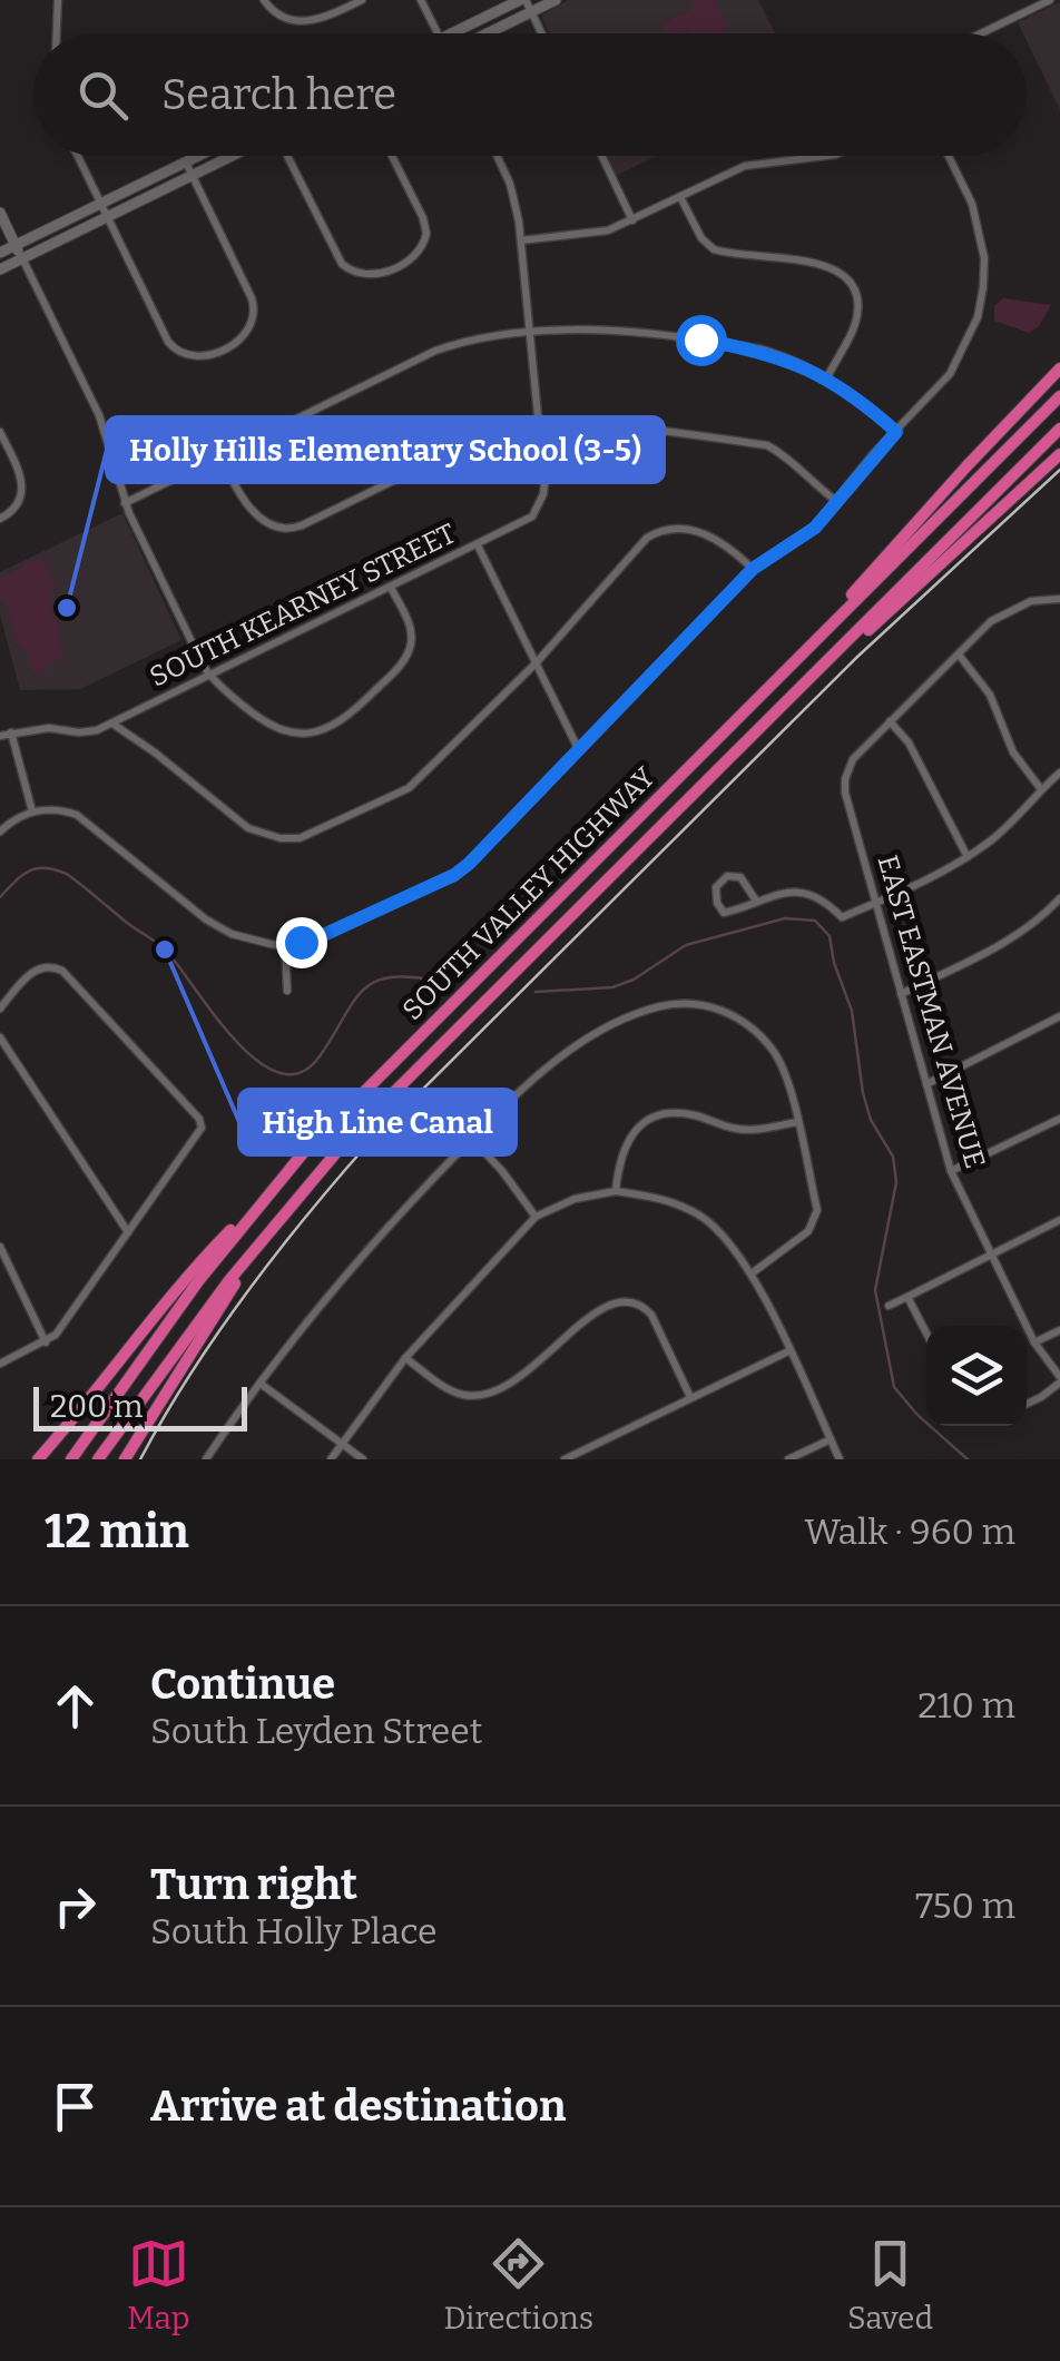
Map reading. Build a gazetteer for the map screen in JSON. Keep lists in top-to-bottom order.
{
  "streets": {
    "highway": ["SOUTH VALLEY HIGHWAY"],
    "street": ["SOUTH KEARNEY STREET", "EAST EASTMAN AVENUE"]
  },
  "places": ["Holly Hills Elementary School (3-5)", "High Line Canal"],
  "scale_bar": "200 m",
  "page": {
    "search": "Search here",
    "scale": "200 m",
    "heading": ["12 min", "Walk · 960 m"],
    "list": [
      ["Continue", "South Leyden Street", "210 m"],
      ["Turn right", "South Holly Place", "750 m"],
      "Arrive at destination"
    ],
    "nav": ["Map", "Directions", "Saved"]
  }
}
